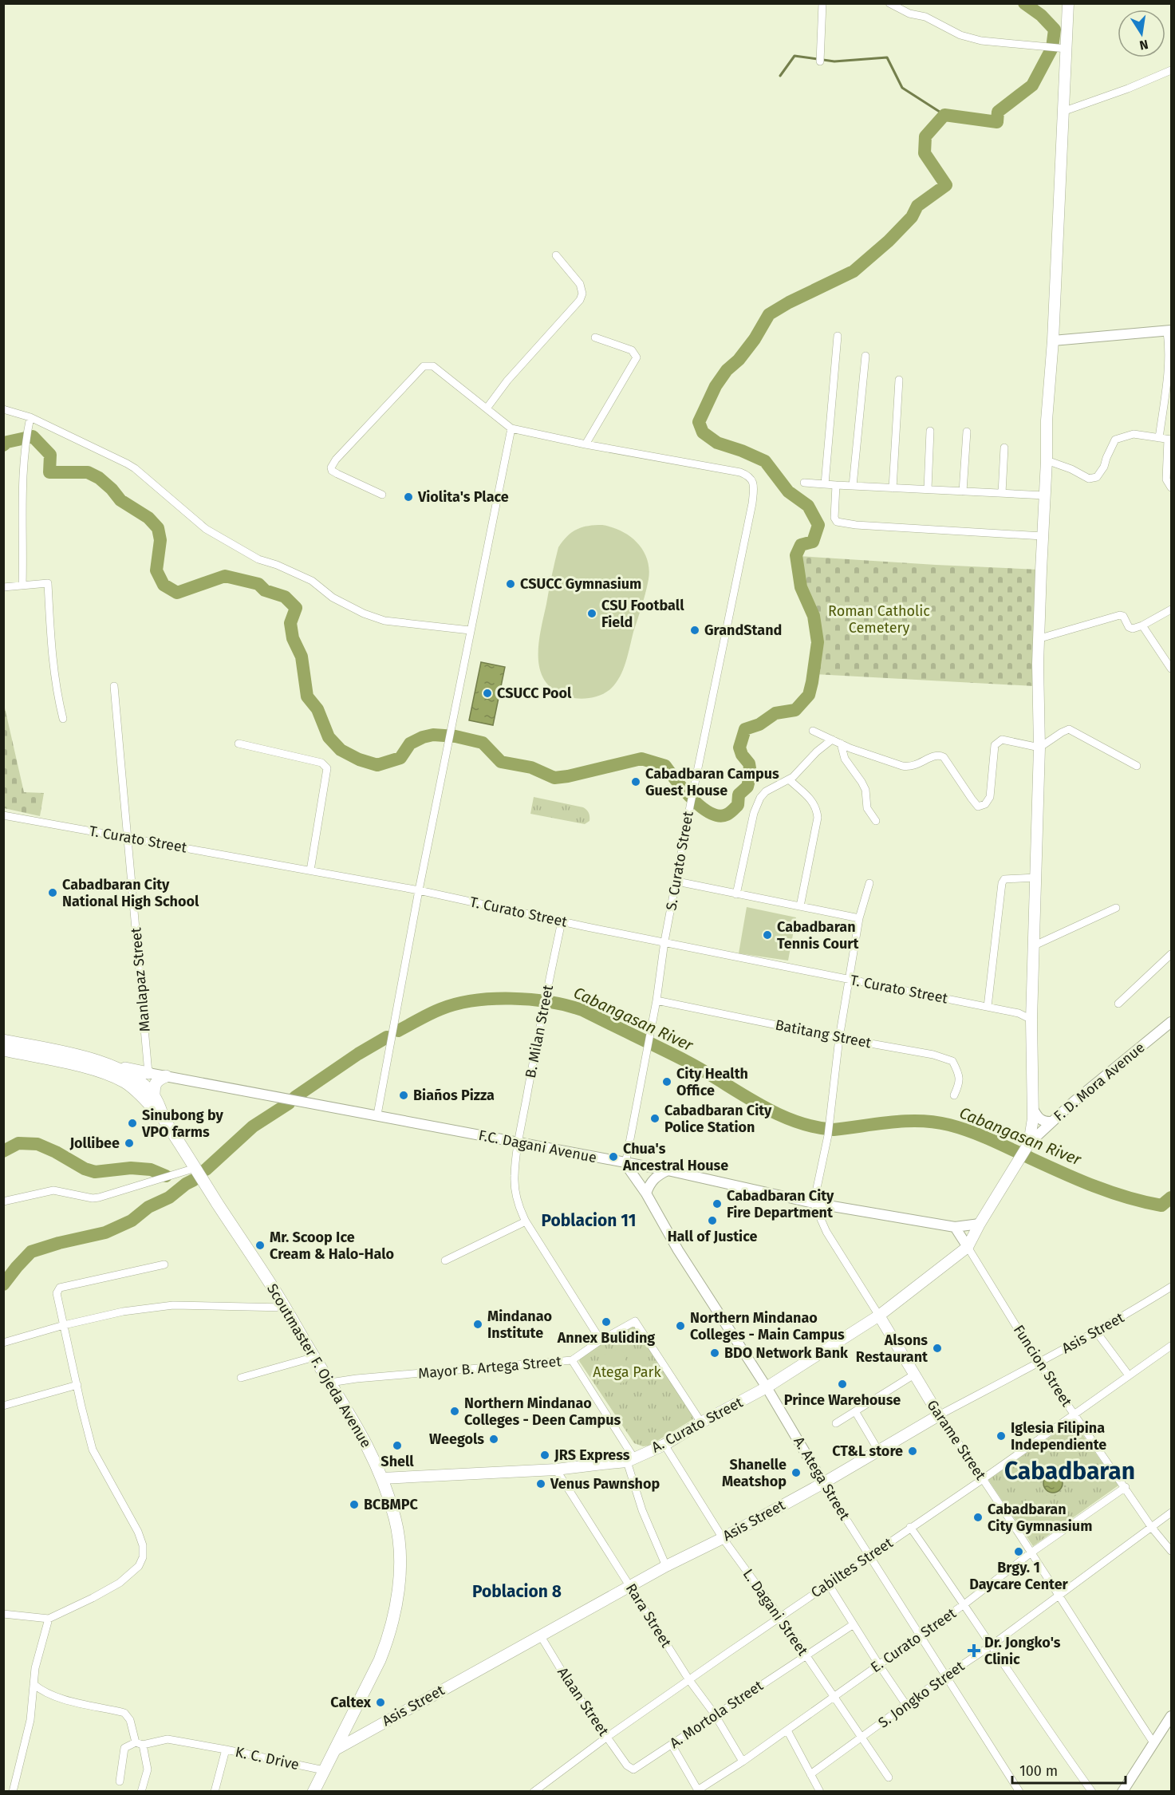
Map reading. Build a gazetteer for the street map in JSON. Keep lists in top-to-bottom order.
{
  "streets": {
    "highway": ["Scoutmaster F. Ojeda Avenue"],
    "main road": ["Asis Street", "A. Curato Street", "Garame Street"],
    "street": [
      "T. Curato Street",
      "S. Curato Street",
      "Manlapaz Street",
      "B. Milan Street",
      "Batitang Street",
      "F. D. Mora Avenue",
      "F.C. Dagani Avenue",
      "Funcion Street",
      "Mayor B. Artega Street",
      "A. Atega Street",
      "Cabiltes Street",
      "L. Dagani Street",
      "Rara Street",
      "E. Curato Street",
      "S. Jongko Street",
      "Alaan Street",
      "A. Mortola Street",
      "K. C. Drive"
    ]
  },
  "crossings": [
    ["T. Curato Street", "S. Curato Street"],
    ["T. Curato Street", "Manlapaz Street"],
    ["T. Curato Street", "B. Milan Street"],
    ["S. Curato Street", "Batitang Street"],
    ["S. Curato Street", "F.C. Dagani Avenue"],
    ["S. Curato Street", "A. Atega Street"],
    ["Manlapaz Street", "F.C. Dagani Avenue"],
    ["B. Milan Street", "F.C. Dagani Avenue"],
    ["B. Milan Street", "Mayor B. Artega Street"],
    ["F.C. Dagani Avenue", "Garame Street"],
    ["F.C. Dagani Avenue", "A. Atega Street"],
    ["Asis Street", "Scoutmaster F. Ojeda Avenue"],
    ["Asis Street", "Funcion Street"],
    ["Asis Street", "Garame Street"],
    ["Asis Street", "A. Atega Street"],
    ["Asis Street", "L. Dagani Street"],
    ["Asis Street", "Rara Street"],
    ["Asis Street", "Alaan Street"],
    ["Scoutmaster F. Ojeda Avenue", "Mayor B. Artega Street"],
    ["Scoutmaster F. Ojeda Avenue", "A. Curato Street"],
    ["Scoutmaster F. Ojeda Avenue", "K. C. Drive"],
    ["Funcion Street", "A. Curato Street"],
    ["Funcion Street", "Cabiltes Street"],
    ["Funcion Street", "E. Curato Street"],
    ["Funcion Street", "S. Jongko Street"],
    ["Mayor B. Artega Street", "A. Curato Street"],
    ["A. Curato Street", "Garame Street"],
    ["A. Curato Street", "A. Atega Street"],
    ["A. Curato Street", "L. Dagani Street"],
    ["A. Curato Street", "Rara Street"],
    ["Garame Street", "Cabiltes Street"],
    ["Garame Street", "E. Curato Street"],
    ["Garame Street", "S. Jongko Street"],
    ["A. Atega Street", "Cabiltes Street"],
    ["A. Atega Street", "E. Curato Street"],
    ["A. Atega Street", "S. Jongko Street"],
    ["Cabiltes Street", "L. Dagani Street"],
    ["Cabiltes Street", "Rara Street"],
    ["Cabiltes Street", "Alaan Street"],
    ["L. Dagani Street", "E. Curato Street"],
    ["L. Dagani Street", "S. Jongko Street"],
    ["L. Dagani Street", "A. Mortola Street"],
    ["Rara Street", "E. Curato Street"],
    ["Rara Street", "A. Mortola Street"],
    ["Alaan Street", "A. Mortola Street"]
  ],
  "districts": ["Poblacion 11", "Cabadbaran", "Poblacion 8"],
  "water": ["Cabangasan River"],
  "parks": ["Roman Catholic Cemetery", "Atega Park"],
  "places": {
    "other": [
      "Violita's Place",
      "CSUCC Gymnasium",
      "CSU Football Field",
      "GrandStand",
      "CSUCC Pool",
      "Cabadbaran Campus Guest House",
      "Cabadbaran City National High School",
      "Cabadbaran Tennis Court",
      "City Health Office",
      "Biaños Pizza",
      "Cabadbaran City Police Station",
      "Sinubong by VPO farms",
      "Jollibee",
      "Chua's Ancestral House",
      "Cabadbaran City Fire Department",
      "Hall of Justice",
      "Mr. Scoop Ice Cream & Halo-Halo",
      "Annex Buliding",
      "Mindanao Institute",
      "Northern Mindanao Colleges - Main Campus",
      "Alsons Restaurant",
      "BDO Network Bank",
      "Prince Warehouse",
      "Northern Mindanao Colleges - Deen Campus",
      "Iglesia Filipina Independiente",
      "Weegols",
      "Shell",
      "CT&L store",
      "JRS Express",
      "Shanelle Meatshop",
      "Venus Pawnshop",
      "BCBMPC",
      "Cabadbaran City Gymnasium",
      "Brgy. 1 Daycare Center",
      "Caltex"
    ],
    "health": ["Dr. Jongko's Clinic"]
  },
  "scale_bar": "100 m",
  "north": "bottom"
}
